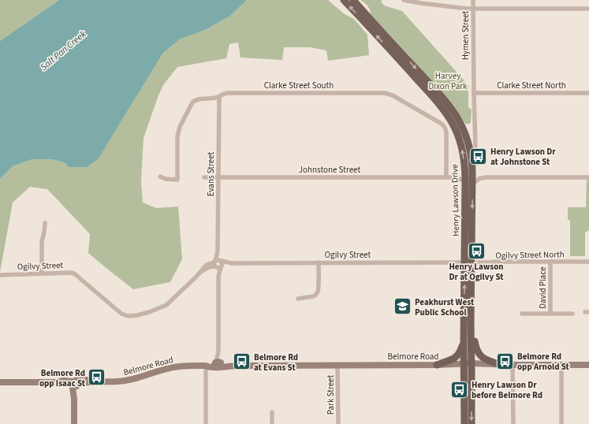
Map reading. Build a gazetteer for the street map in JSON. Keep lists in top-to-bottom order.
{
  "streets": {
    "main road": ["Henry Lawson Drive"],
    "street": [
      "Hymen Street",
      "Clarke Street South",
      "Clarke Street North",
      "Johnstone Street",
      "Evans Street",
      "Ogilvy Street",
      "Ogilvy Street North",
      "David Place",
      "Belmore Road",
      "Park Street"
    ]
  },
  "crossings": [
    ["Hymen Street", "Clarke Street North"],
    ["Clarke Street South", "Johnstone Street"],
    ["Clarke Street South", "Evans Street"],
    ["Johnstone Street", "Evans Street"],
    ["Johnstone Street", "Henry Lawson Drive"],
    ["Evans Street", "Ogilvy Street"],
    ["Evans Street", "Belmore Road"],
    ["Henry Lawson Drive", "Ogilvy Street"],
    ["Henry Lawson Drive", "Ogilvy Street North"],
    ["Henry Lawson Drive", "Belmore Road"],
    ["Ogilvy Street North", "David Place"],
    ["Belmore Road", "Park Street"]
  ],
  "water": ["Salt Pan Creek"],
  "parks": ["Harvey Dixon Park"],
  "places": {
    "bus stop": [
      "Henry Lawson Dr at Johnstone St",
      "Henry Lawson Dr at Ogilvy St",
      "Belmore Rd opp Arnold St",
      "Belmore Rd at Evans St",
      "Belmore Rd opp Isaac St",
      "Henry Lawson Dr before Belmore Rd"
    ],
    "school or university": ["Peakhurst West Public School"]
  }
}
